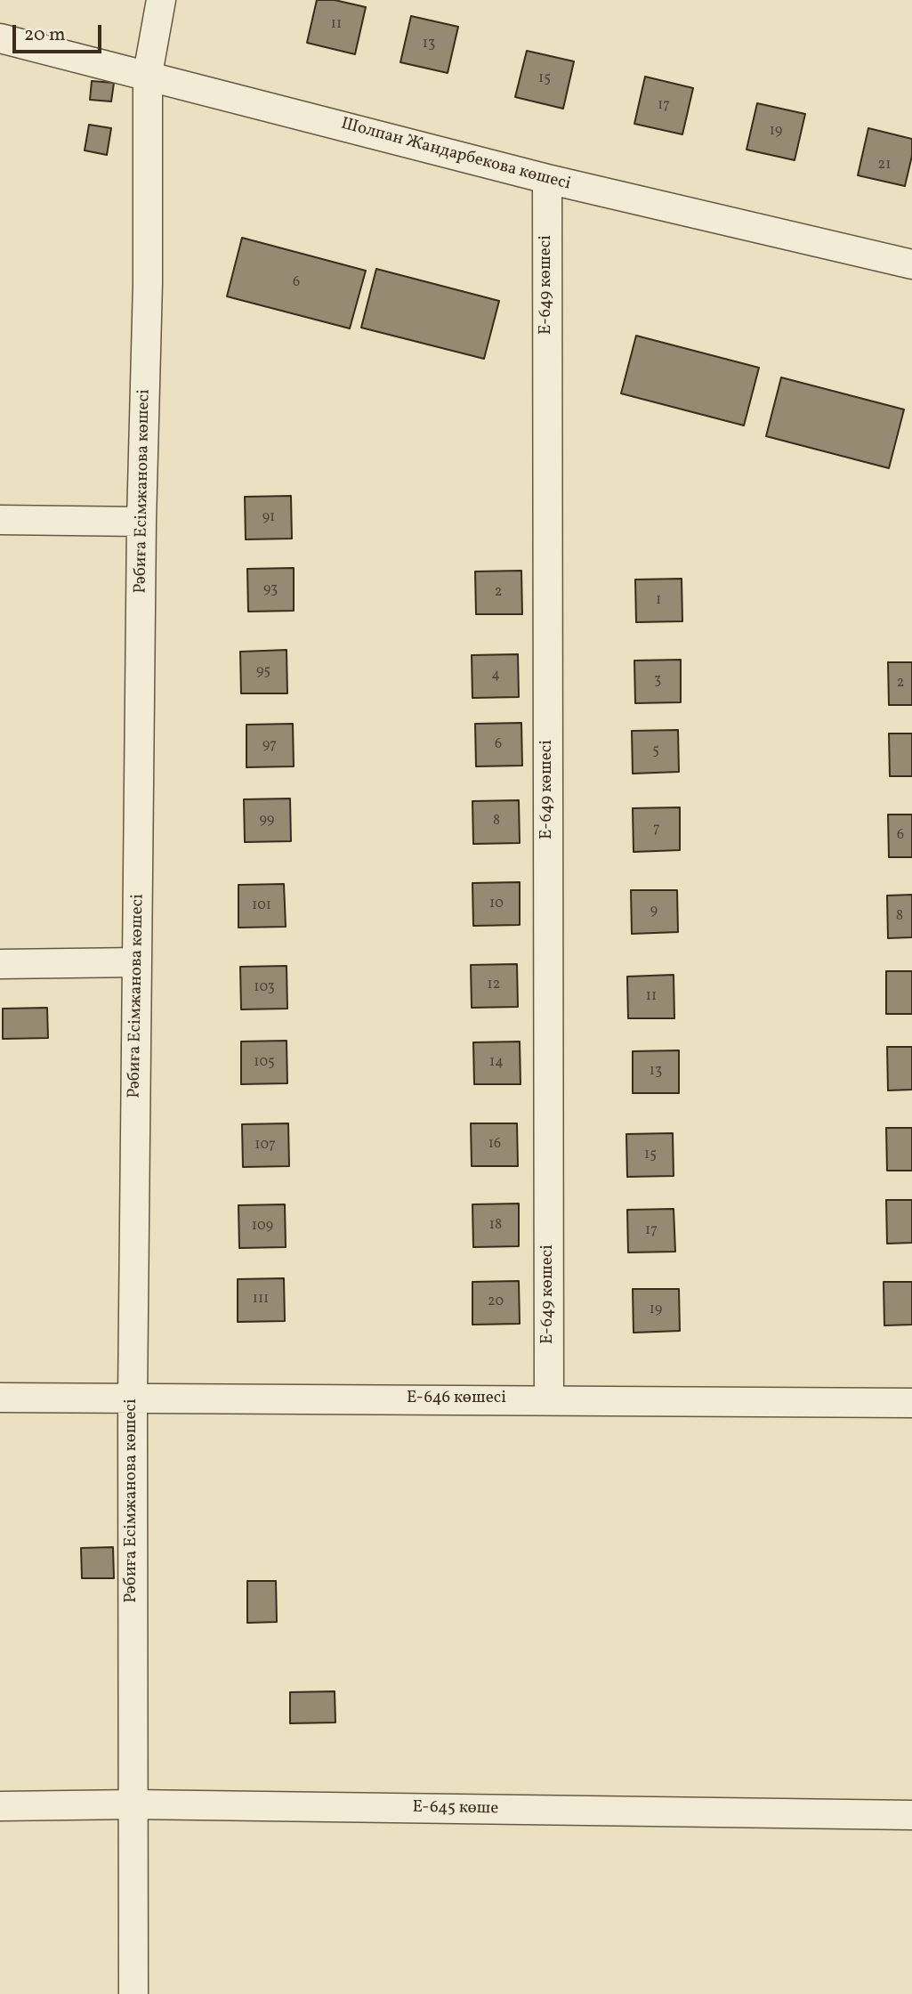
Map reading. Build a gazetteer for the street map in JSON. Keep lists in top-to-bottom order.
{
  "streets": {
    "street": [
      "Шолпан Жандарбекова көшесі",
      "Е-649 көшесі",
      "Рәбиға Есімжанова көшесі",
      "Е-646 көшесі",
      "Е-645 көше"
    ]
  },
  "crossings": [
    ["Шолпан Жандарбекова көшесі", "Е-649 көшесі"],
    ["Шолпан Жандарбекова көшесі", "Рәбиға Есімжанова көшесі"],
    ["Е-649 көшесі", "Е-646 көшесі"],
    ["Рәбиға Есімжанова көшесі", "Е-646 көшесі"],
    ["Рәбиға Есімжанова көшесі", "Е-645 көше"]
  ],
  "house_numbers": [
    "11",
    "13",
    "15",
    "17",
    "19",
    "21",
    "6",
    "91",
    "93",
    "2",
    "1",
    "95",
    "4",
    "3",
    "2",
    "6",
    "97",
    "5",
    "99",
    "8",
    "7",
    "6",
    "10",
    "101",
    "9",
    "8",
    "12",
    "103",
    "11",
    "105",
    "14",
    "13",
    "16",
    "107",
    "15",
    "18",
    "109",
    "17",
    "111",
    "20",
    "19"
  ],
  "scale_bar": "20 m"
}
